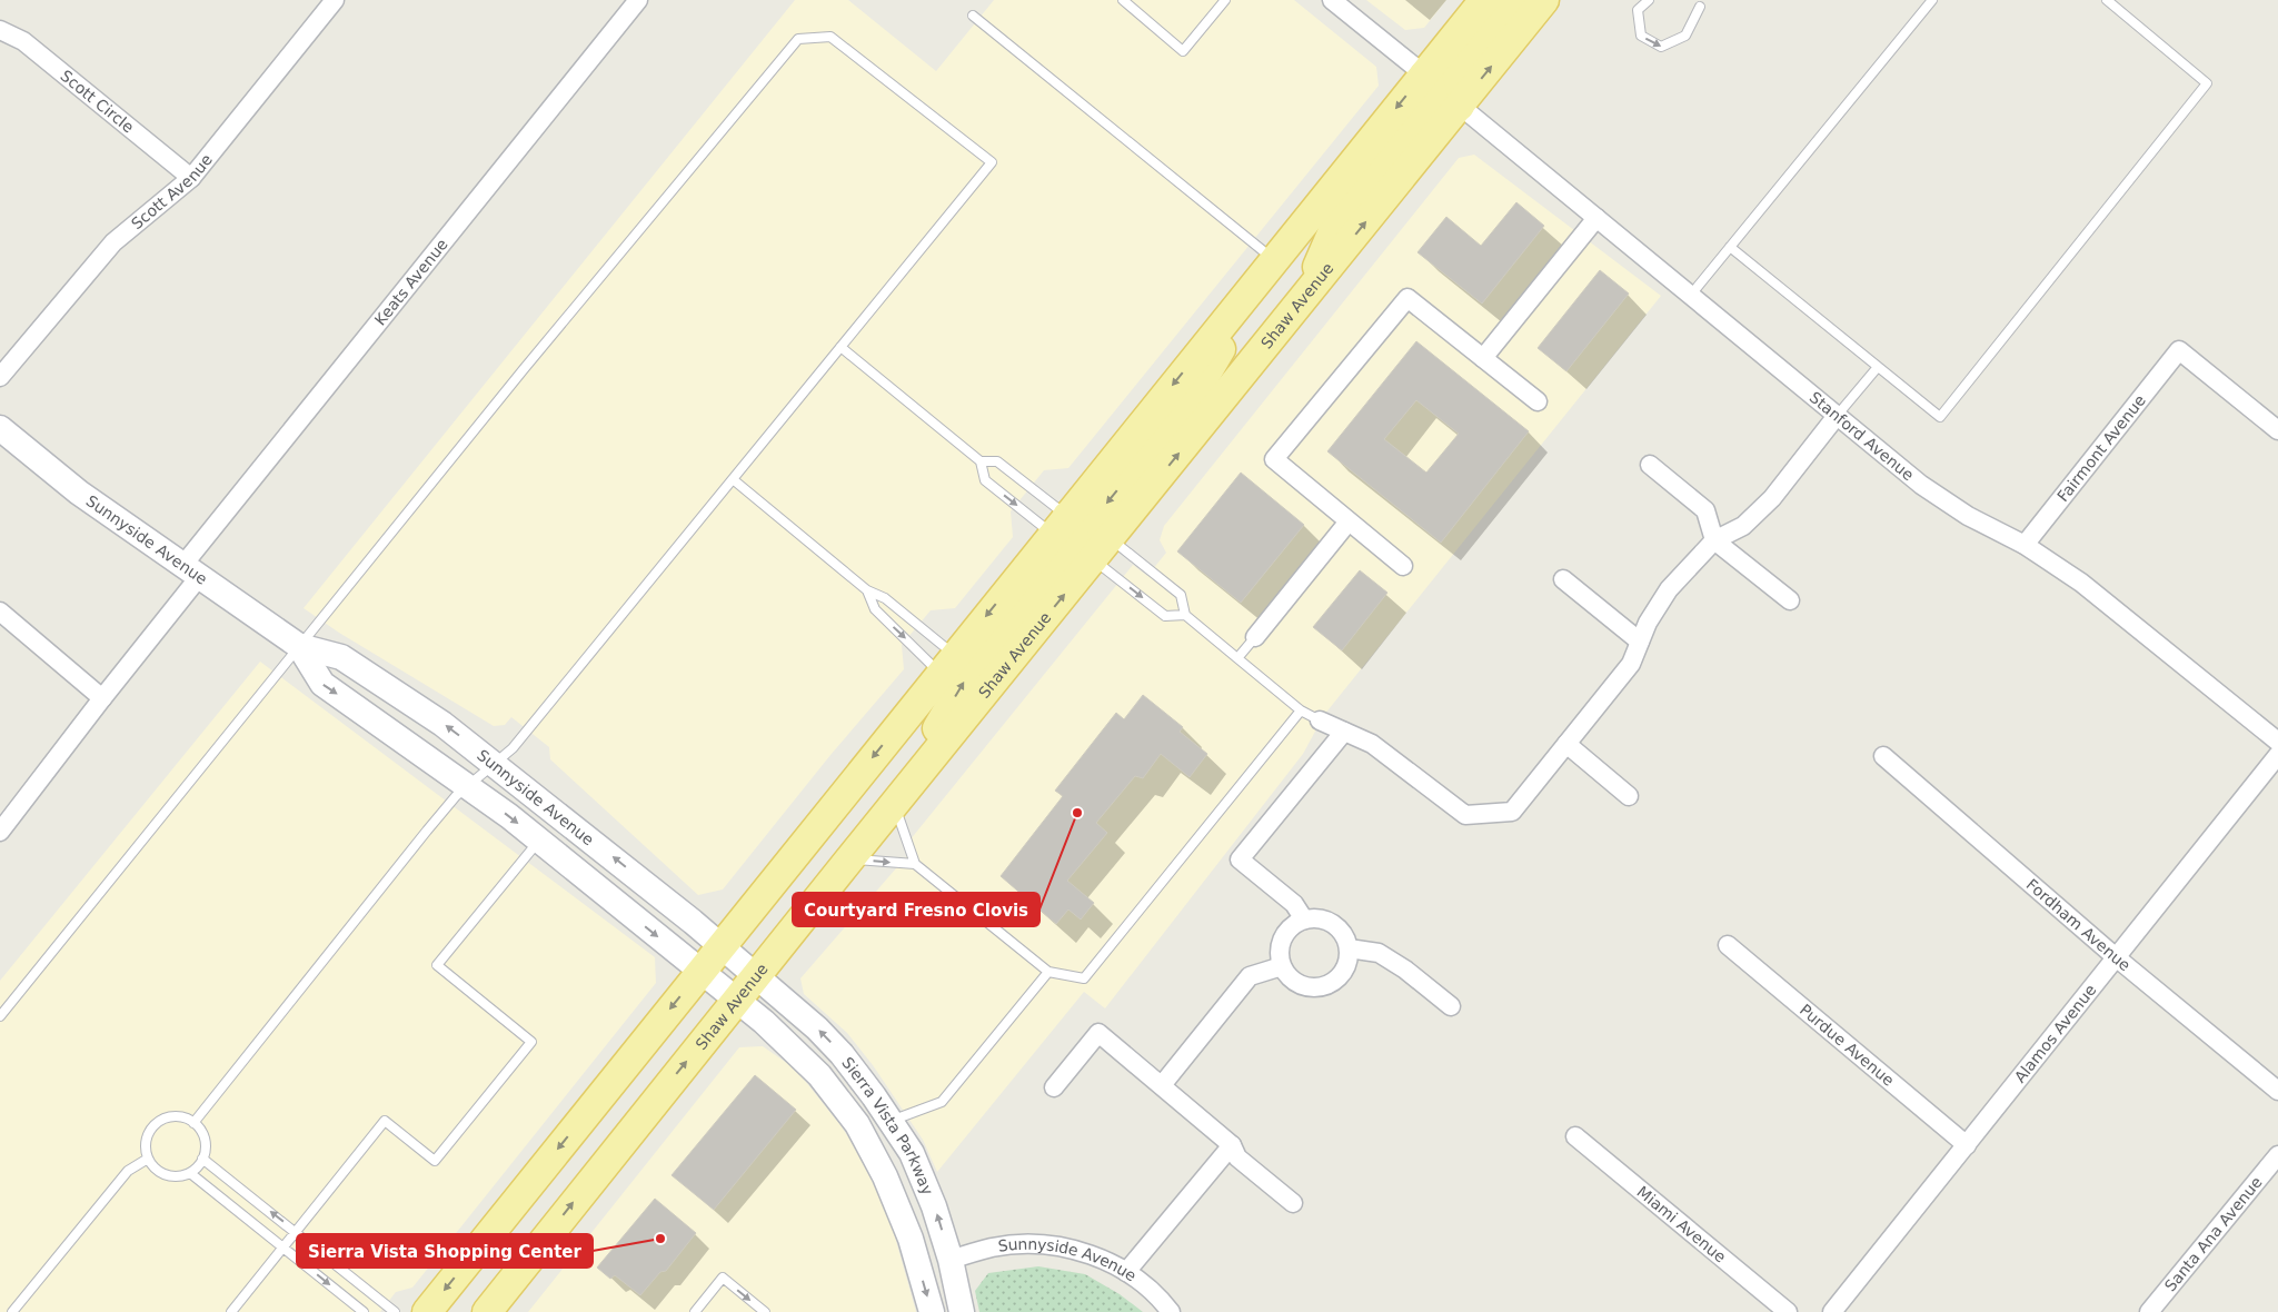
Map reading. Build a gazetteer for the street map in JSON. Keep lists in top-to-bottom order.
{
  "streets": {
    "main road": ["Shaw Avenue", "Sunnyside Avenue", "Sierra Vista Parkway"],
    "street": [
      "Scott Circle",
      "Scott Avenue",
      "Keats Avenue",
      "Stanford Avenue",
      "Fairmont Avenue",
      "Fordham Avenue",
      "Alamos Avenue",
      "Purdue Avenue",
      "Miami Avenue",
      "Santa Ana Avenue"
    ]
  },
  "crossings": [
    ["Scott Circle", "Scott Avenue"],
    ["Keats Avenue", "Sunnyside Avenue"],
    ["Shaw Avenue", "Stanford Avenue"],
    ["Shaw Avenue", "Sunnyside Avenue"],
    ["Shaw Avenue", "Sierra Vista Parkway"],
    ["Stanford Avenue", "Fairmont Avenue"],
    ["Sunnyside Avenue", "Sierra Vista Parkway"],
    ["Fordham Avenue", "Alamos Avenue"],
    ["Alamos Avenue", "Purdue Avenue"]
  ],
  "places": ["Courtyard Fresno Clovis", "Sierra Vista Shopping Center"]
}
